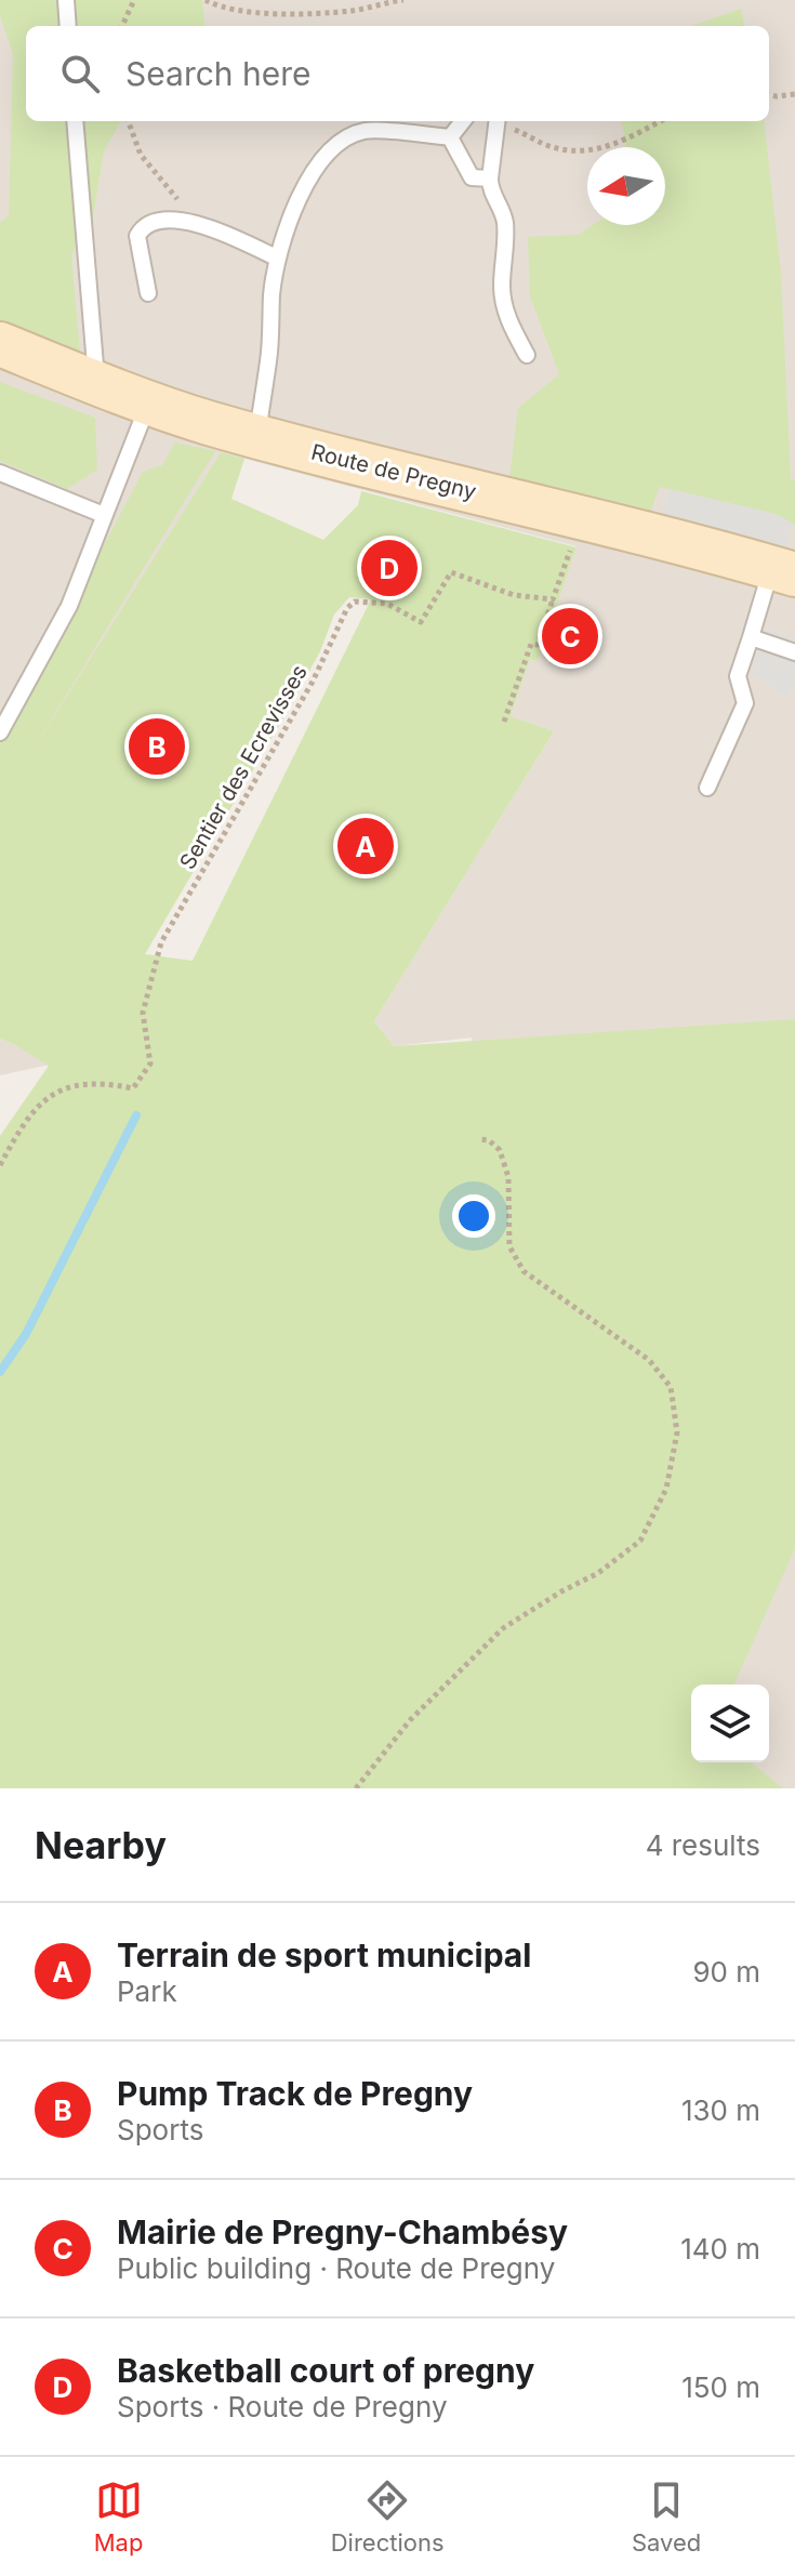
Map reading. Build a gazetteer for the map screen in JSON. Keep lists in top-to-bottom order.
{
  "streets": {
    "street": ["Route de Pregny"],
    "path": ["Sentier des Ecrevisses"]
  },
  "north": "left",
  "page": {
    "search": "Search here",
    "pins": [
      "D",
      "C",
      "B",
      "A"
    ],
    "heading": ["Nearby", "4 results"],
    "list": [
      {
        "mark": "A",
        "name": "Terrain de sport municipal",
        "note": "Park",
        "value": "90 m"
      },
      {
        "mark": "B",
        "name": "Pump Track de Pregny",
        "note": "Sports",
        "value": "130 m"
      },
      {
        "mark": "C",
        "name": "Mairie de Pregny-Chambésy",
        "note": "Public building · Route de Pregny",
        "value": "140 m"
      },
      {
        "mark": "D",
        "name": "Basketball court of pregny",
        "note": "Sports · Route de Pregny",
        "value": "150 m"
      }
    ],
    "nav": ["Map", "Directions", "Saved"]
  }
}
